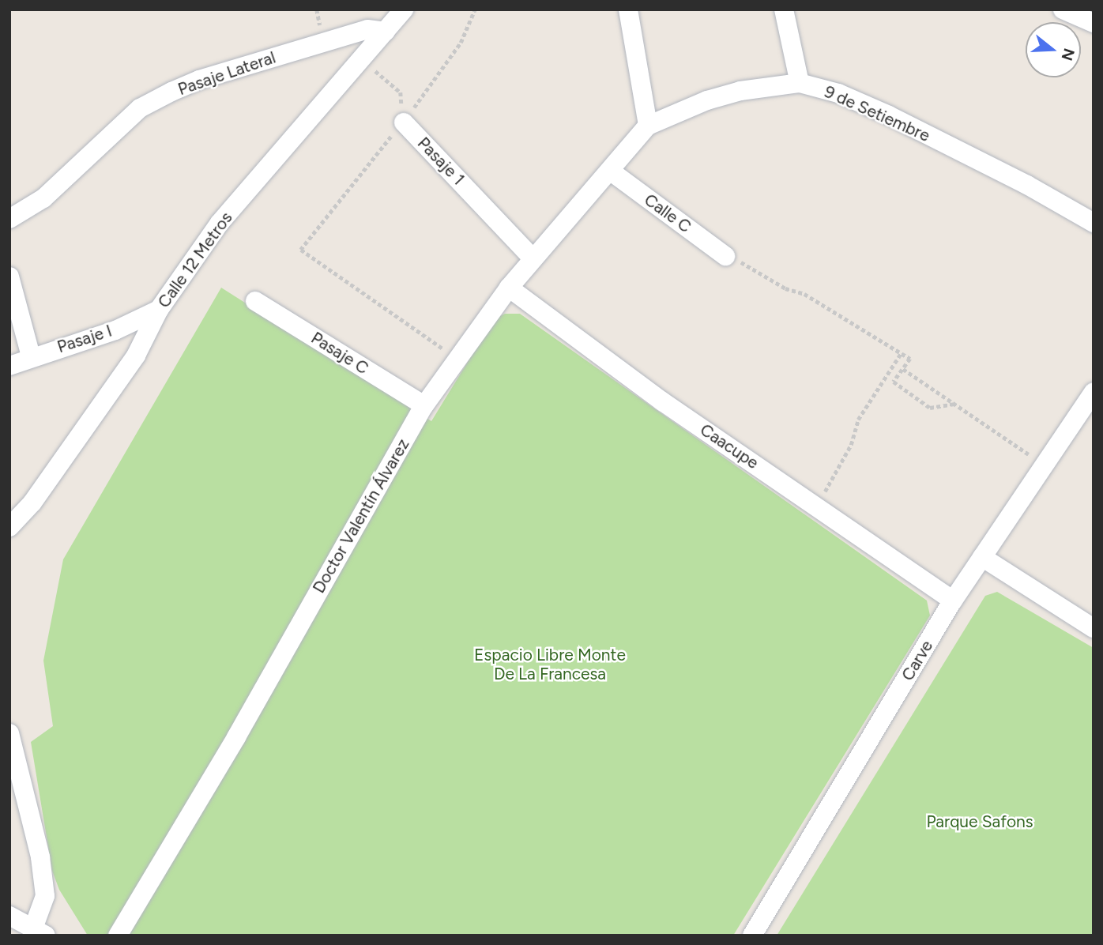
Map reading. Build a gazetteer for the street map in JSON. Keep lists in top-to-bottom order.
{
  "streets": {
    "street": [
      "Pasaje Lateral",
      "9 de Setiembre",
      "Pasaje 1",
      "Calle C",
      "Calle 12 Metros",
      "Pasaje I",
      "Pasaje C",
      "Caacupe",
      "Doctor Valentín Álvarez",
      "Carve"
    ]
  },
  "crossings": [
    ["Pasaje Lateral", "Calle 12 Metros"],
    ["9 de Setiembre", "Doctor Valentín Álvarez"],
    ["Pasaje 1", "Calle 12 Metros"],
    ["Pasaje 1", "Doctor Valentín Álvarez"],
    ["Calle C", "Doctor Valentín Álvarez"],
    ["Calle 12 Metros", "Pasaje I"],
    ["Pasaje C", "Doctor Valentín Álvarez"],
    ["Caacupe", "Doctor Valentín Álvarez"],
    ["Caacupe", "Carve"]
  ],
  "parks": ["Espacio Libre Monte De La Francesa", "Parque Safons"],
  "north": "right"
}
